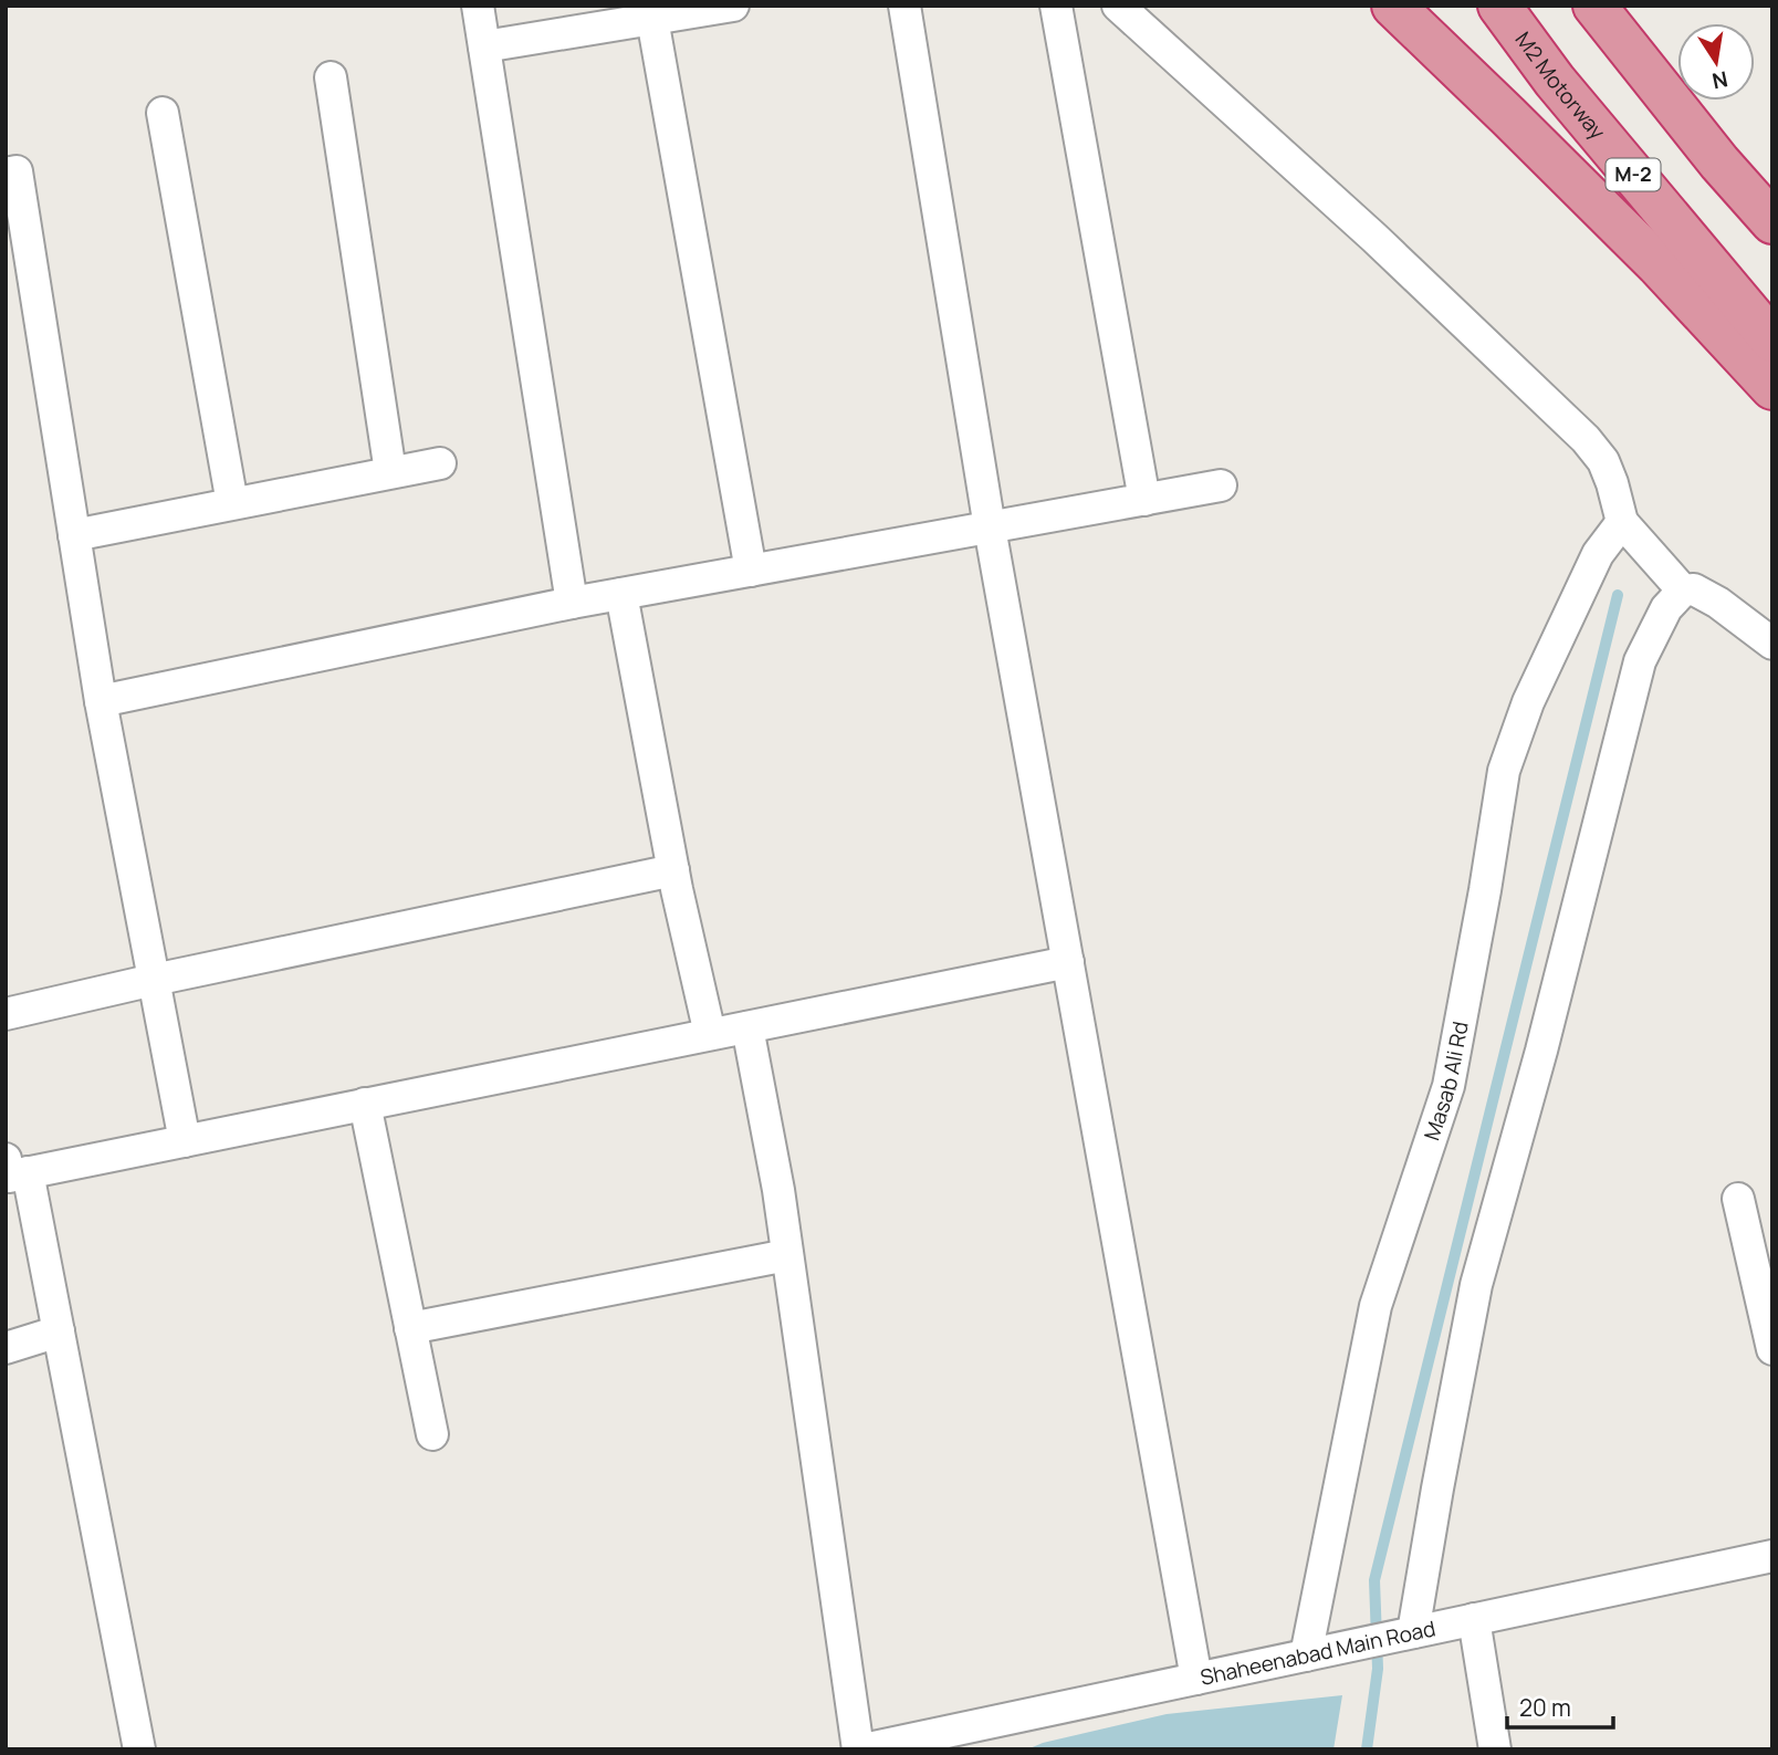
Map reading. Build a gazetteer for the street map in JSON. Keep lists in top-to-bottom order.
{
  "streets": {
    "highway": ["M2 Motorway", "M-2"],
    "street": ["Masab Ali Rd", "Shaheenabad Main Road"]
  },
  "crossings": [
    ["Masab Ali Rd", "Shaheenabad Main Road"]
  ],
  "scale_bar": "20 m",
  "north": "bottom"
}
